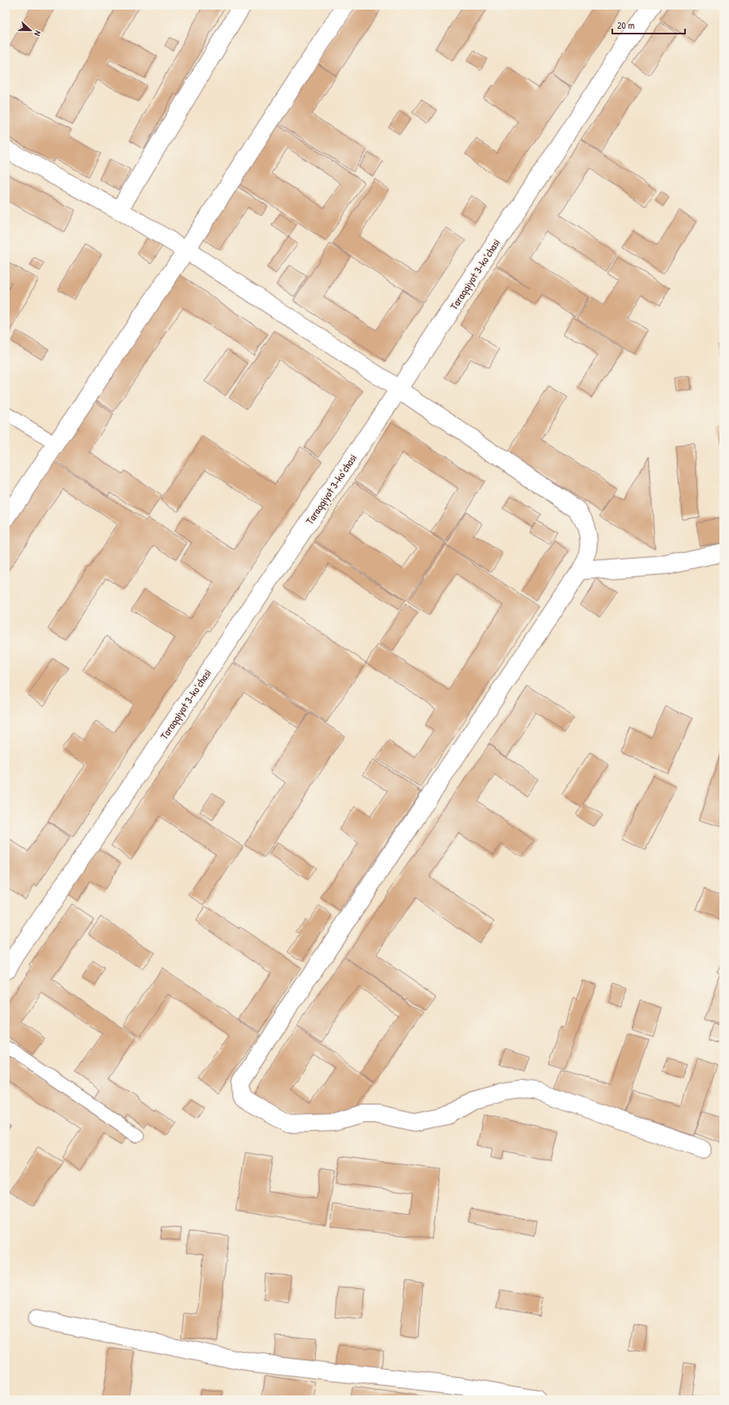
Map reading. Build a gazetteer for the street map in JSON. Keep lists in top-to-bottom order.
{
  "streets": {
    "street": ["Taraqqiyot 3-koʻchasi"]
  },
  "scale_bar": "20 m",
  "north": "right"
}
